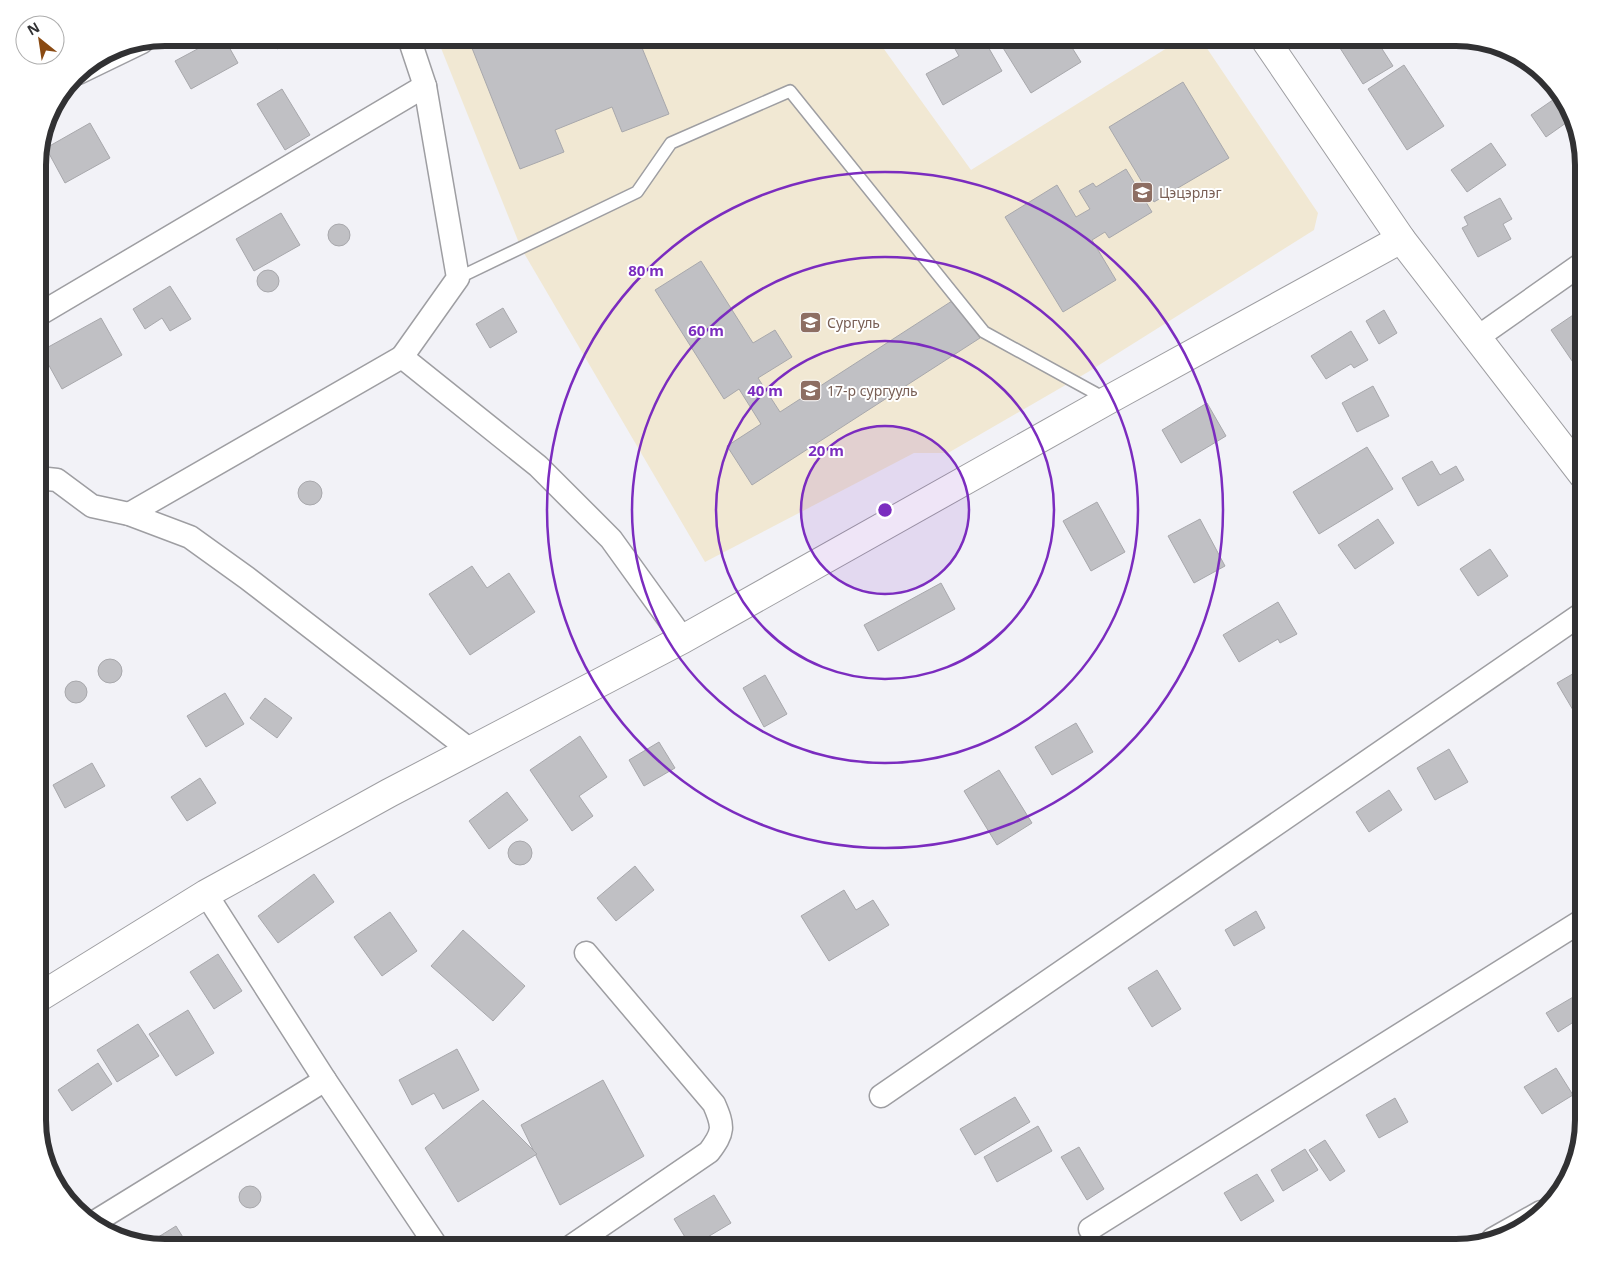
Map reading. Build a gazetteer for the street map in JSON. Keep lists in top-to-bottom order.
{
  "places": {
    "school or university": ["Цэцэрлэг", "Сургуль", "17-р сургууль"]
  },
  "north": "top left",
  "rings": [
    "80 m",
    "60 m",
    "40 m",
    "20 m"
  ]
}
